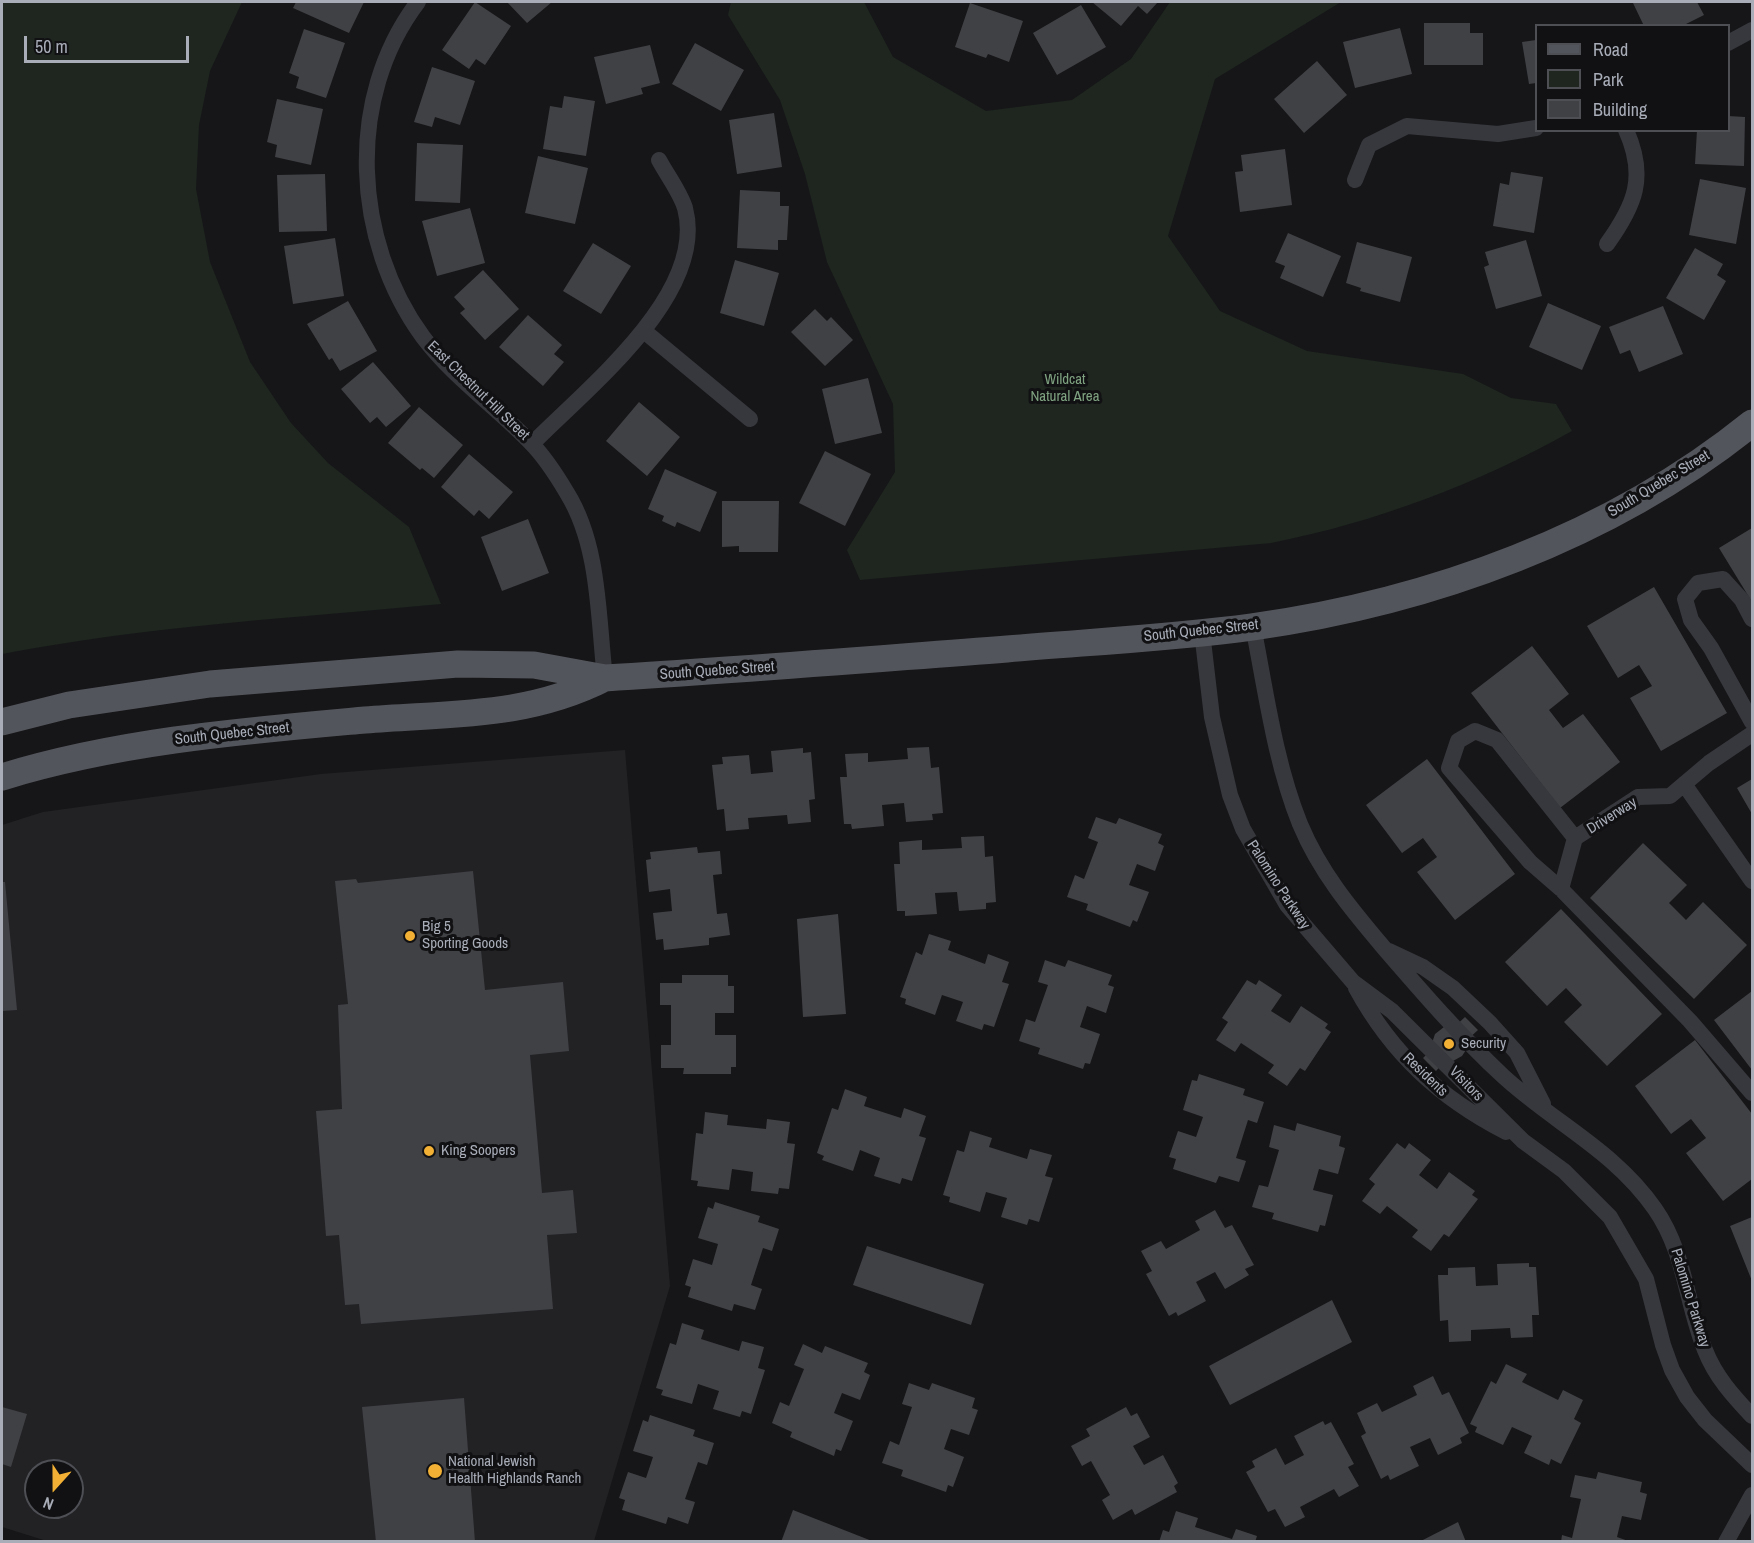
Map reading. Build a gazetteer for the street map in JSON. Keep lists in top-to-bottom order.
{
  "streets": {
    "main road": ["South Quebec Street"],
    "street": [
      "East Chestnut Hill Street",
      "Driverway",
      "Palomino Parkway",
      "Residents",
      "Visitors"
    ]
  },
  "crossings": [
    ["East Chestnut Hill Street", "South Quebec Street"],
    ["South Quebec Street", "Palomino Parkway"],
    ["Palomino Parkway", "Residents"],
    ["Palomino Parkway", "Visitors"],
    ["Residents", "Visitors"]
  ],
  "parks": ["Wildcat Natural Area"],
  "places": [
    "Big 5 Sporting Goods",
    "Security",
    "King Soopers",
    "National Jewish Health Highlands Ranch"
  ],
  "legend": ["Road", "Park", "Building"],
  "scale_bar": "50 m",
  "north": "bottom"
}
